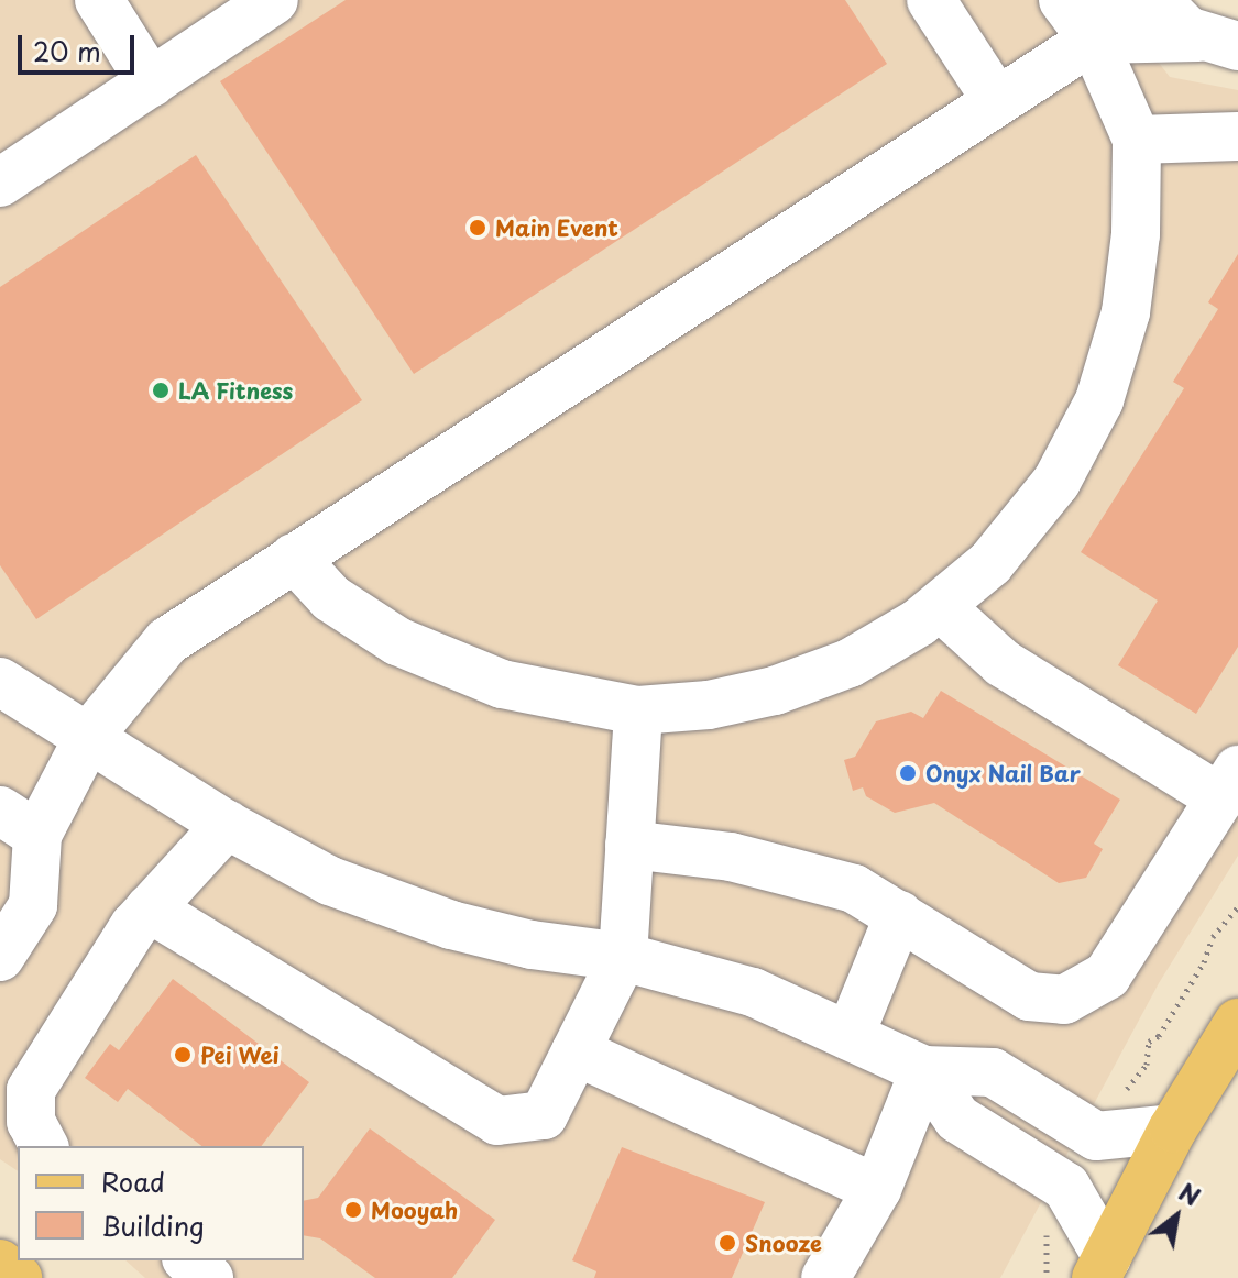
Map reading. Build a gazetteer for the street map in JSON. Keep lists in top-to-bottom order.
{
  "places": [
    "Main Event",
    "LA Fitness",
    "Onyx Nail Bar",
    "Pei Wei",
    "Mooyah",
    "Snooze"
  ],
  "legend": ["Road", "Building"],
  "scale_bar": "20 m",
  "north": "top right"
}
